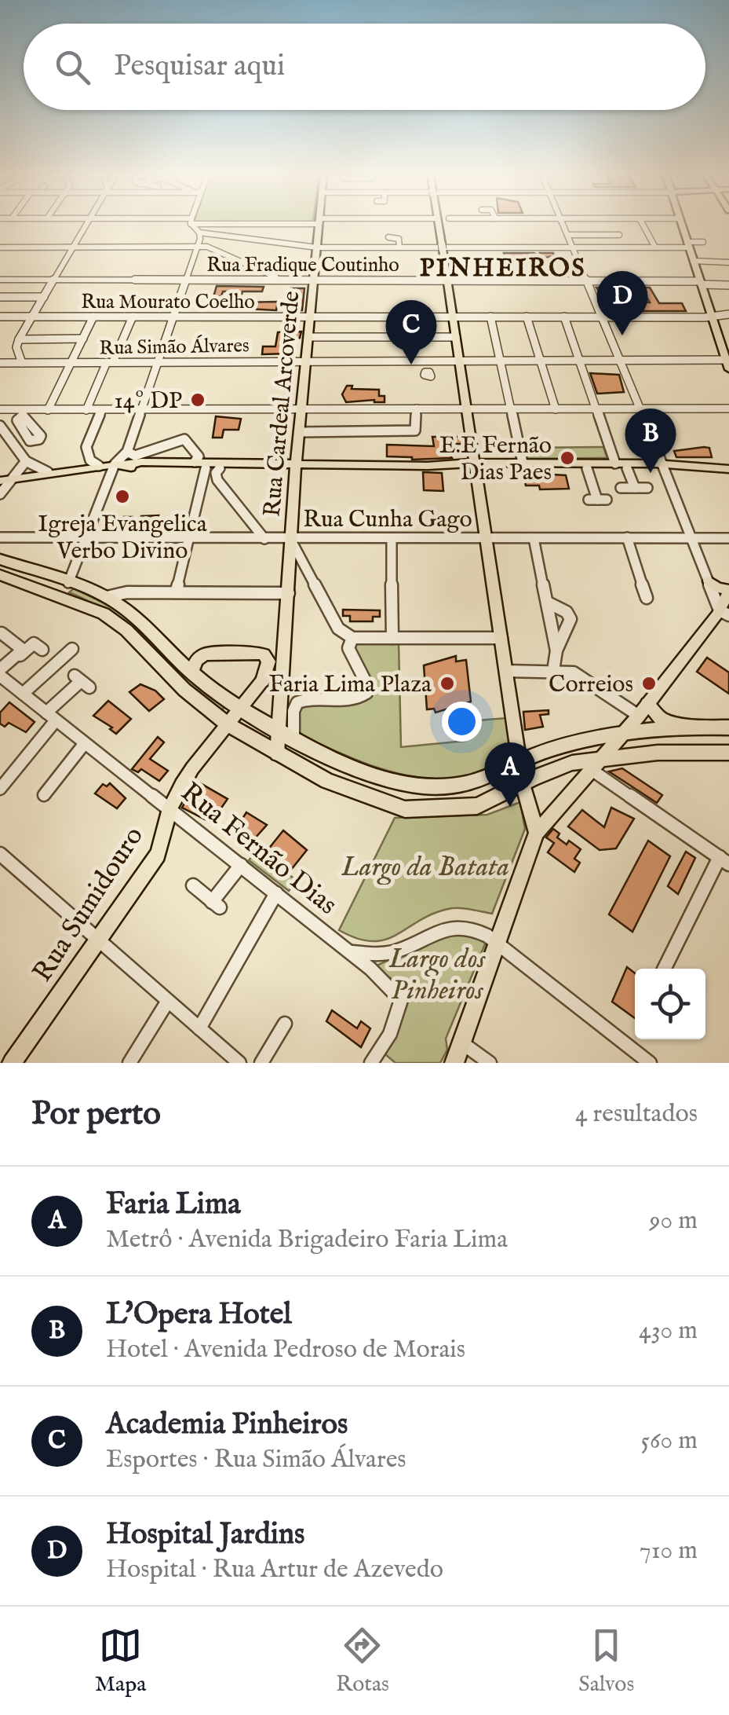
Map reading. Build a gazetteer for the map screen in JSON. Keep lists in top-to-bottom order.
{
  "streets": {
    "main road": ["Rua Cardeal Arcoverde", "Rua Sumidouro"],
    "street": [
      "Rua Fradique Coutinho",
      "Rua Mourato Coelho",
      "Rua Simão Álvares",
      "Rua Cunha Gago",
      "Rua Fernão Dias"
    ]
  },
  "crossings": [
    ["Rua Fradique Coutinho", "Rua Cardeal Arcoverde"],
    ["Rua Mourato Coelho", "Rua Cardeal Arcoverde"],
    ["Rua Simão Álvares", "Rua Cardeal Arcoverde"],
    ["Rua Cardeal Arcoverde", "Rua Cunha Gago"],
    ["Rua Fernão Dias", "Rua Sumidouro"]
  ],
  "districts": ["PINHEIROS"],
  "parks": ["Largo da Batata", "Largo dos Pinheiros"],
  "places": [
    "14º DP",
    "E.E Fernão Dias Paes",
    "Igreja Evangelica Verbo Divino",
    "Faria Lima Plaza",
    "Correios"
  ],
  "page": {
    "search": "Pesquisar aqui",
    "pins": [
      "D",
      "C",
      "B",
      "A"
    ],
    "heading": ["Por perto", "4 resultados"],
    "list": [
      {
        "mark": "A",
        "name": "Faria Lima",
        "note": "Metrô · Avenida Brigadeiro Faria Lima",
        "value": "90 m"
      },
      {
        "mark": "B",
        "name": "L'Opera Hotel",
        "note": "Hotel · Avenida Pedroso de Morais",
        "value": "430 m"
      },
      {
        "mark": "C",
        "name": "Academia Pinheiros",
        "note": "Esportes · Rua Simão Álvares",
        "value": "560 m"
      },
      {
        "mark": "D",
        "name": "Hospital Jardins",
        "note": "Hospital · Rua Artur de Azevedo",
        "value": "710 m"
      }
    ],
    "nav": ["Mapa", "Rotas", "Salvos"]
  }
}
